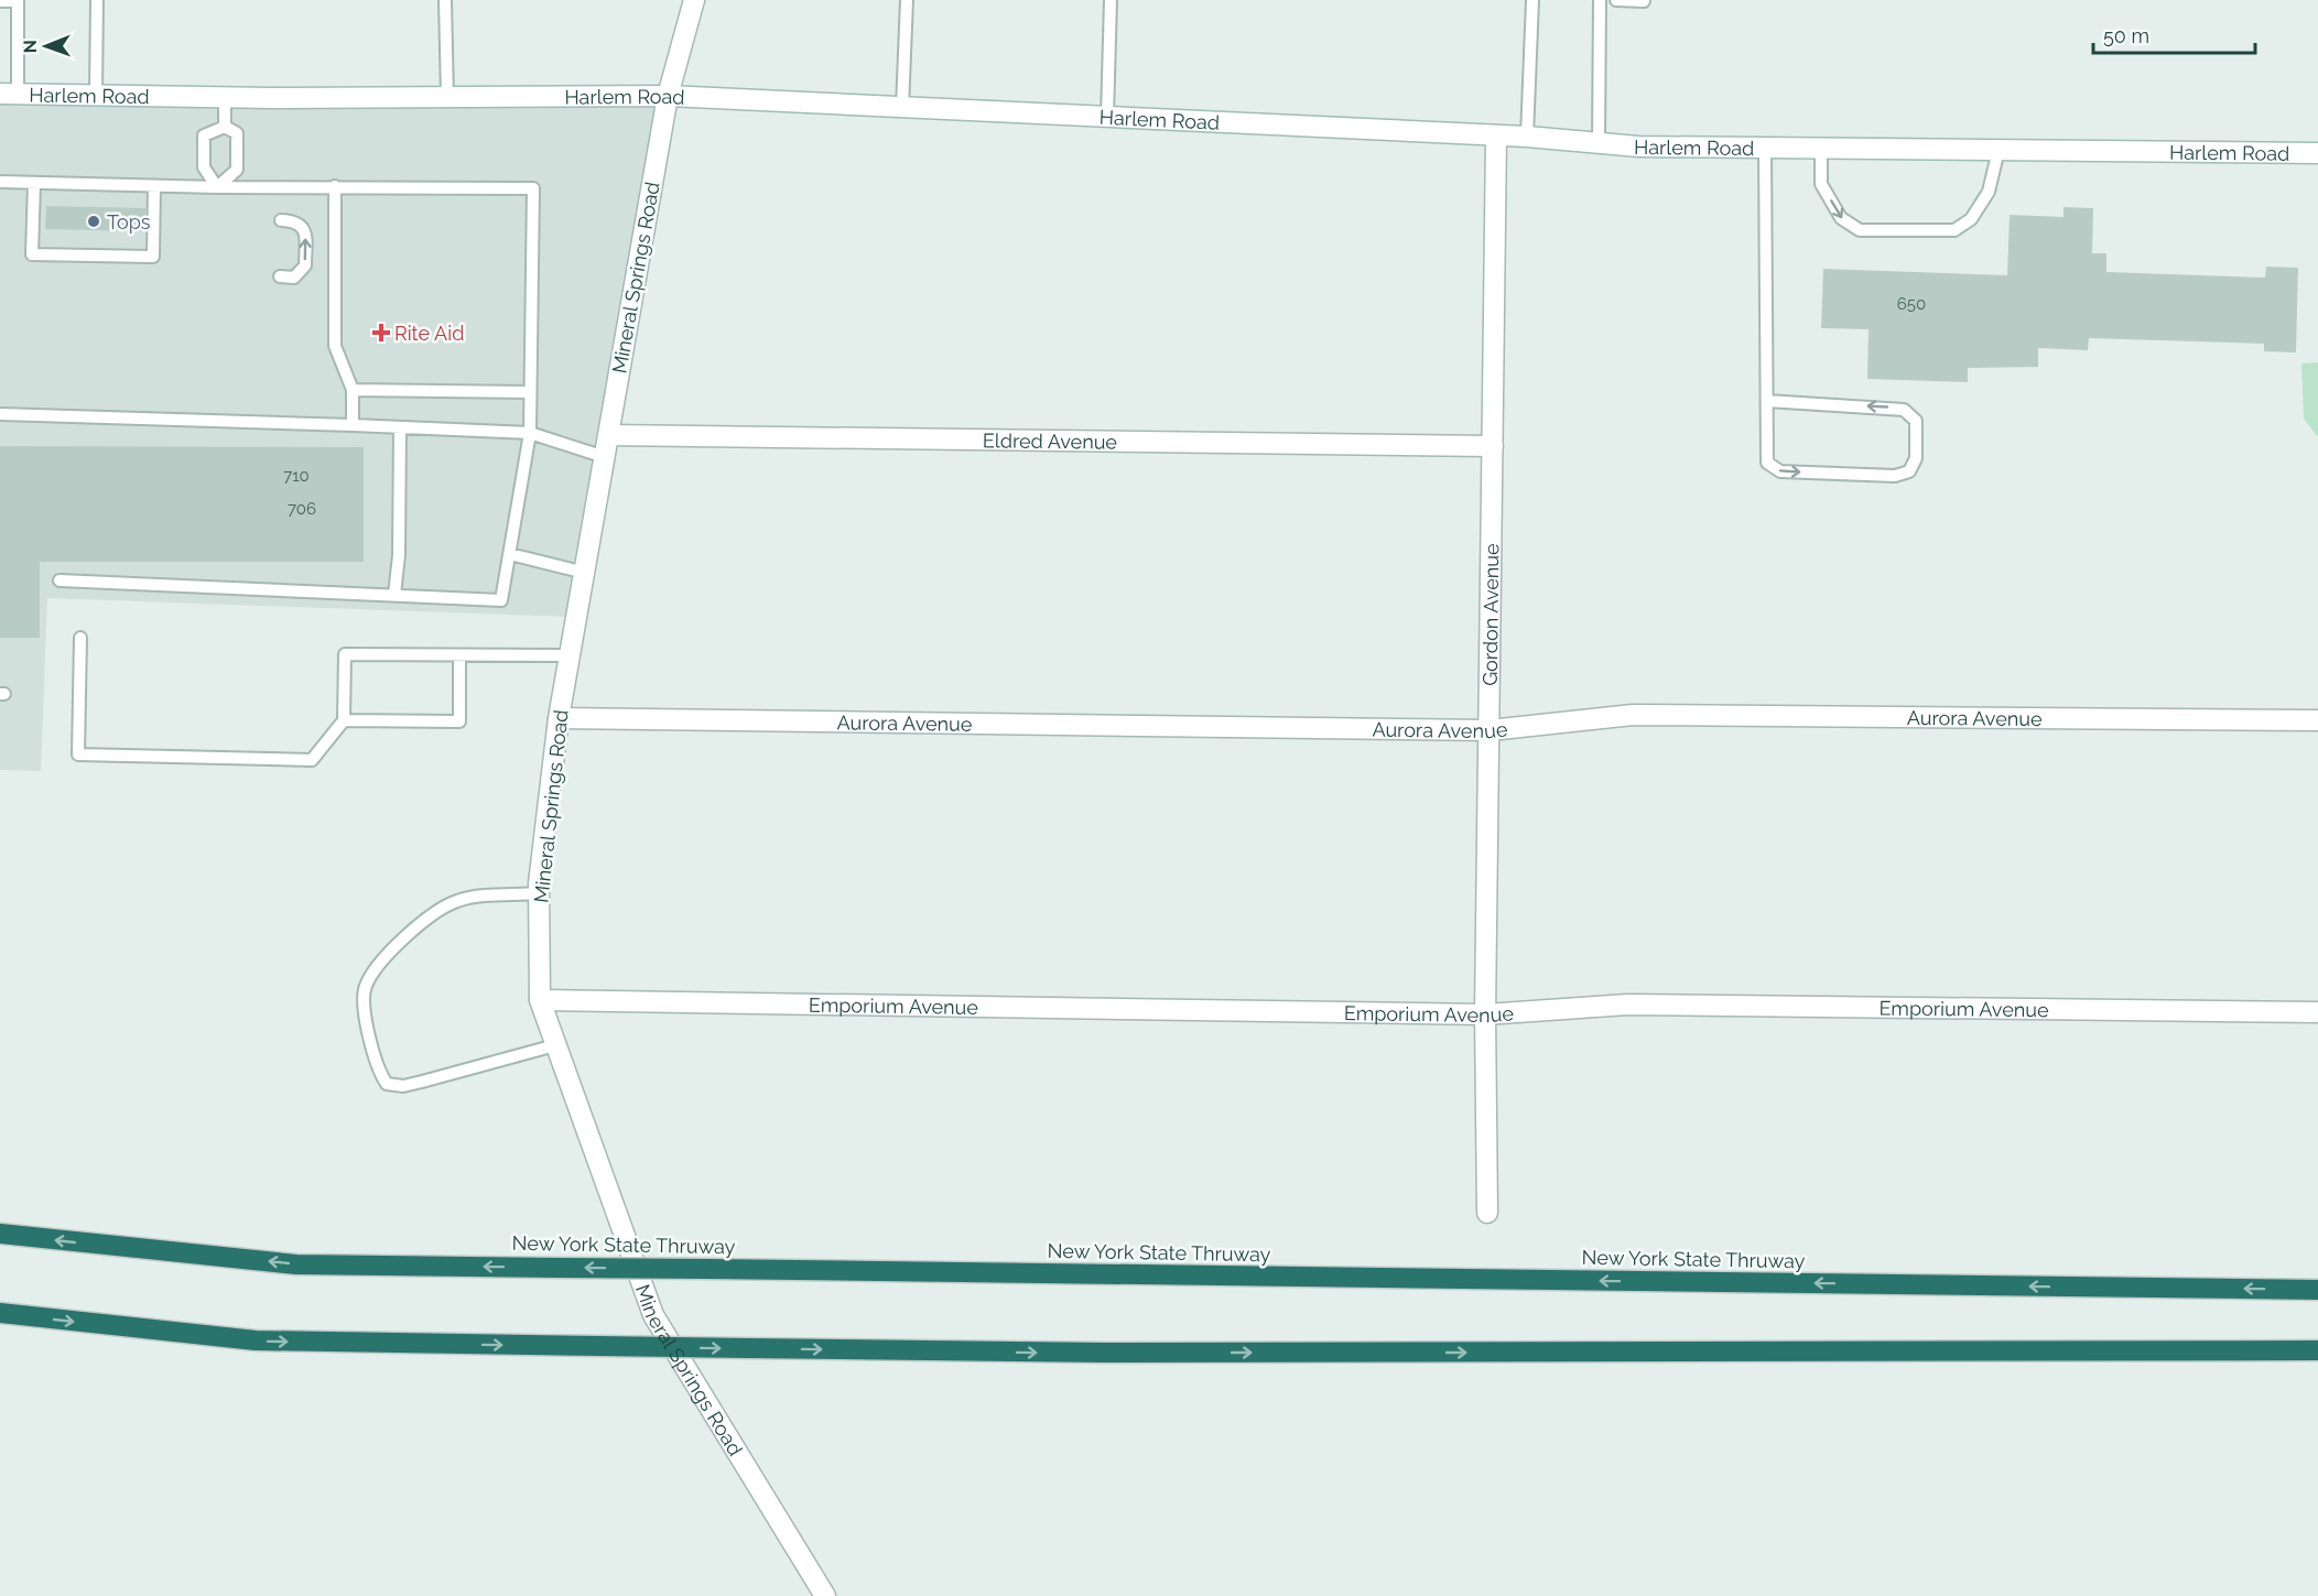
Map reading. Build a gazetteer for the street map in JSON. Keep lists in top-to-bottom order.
{
  "streets": {
    "highway": ["New York State Thruway"],
    "street": [
      "Harlem Road",
      "Mineral Springs Road",
      "Eldred Avenue",
      "Gordon Avenue",
      "Aurora Avenue",
      "Emporium Avenue"
    ]
  },
  "crossings": [
    ["Harlem Road", "Mineral Springs Road"],
    ["Harlem Road", "Gordon Avenue"],
    ["Mineral Springs Road", "Eldred Avenue"],
    ["Mineral Springs Road", "Aurora Avenue"],
    ["Mineral Springs Road", "Emporium Avenue"],
    ["Eldred Avenue", "Gordon Avenue"],
    ["Gordon Avenue", "Aurora Avenue"],
    ["Gordon Avenue", "Emporium Avenue"]
  ],
  "places": {
    "other": ["Tops"],
    "health": ["Rite Aid"]
  },
  "house_numbers": ["650", "710", "706"],
  "scale_bar": "50 m",
  "north": "left"
}
